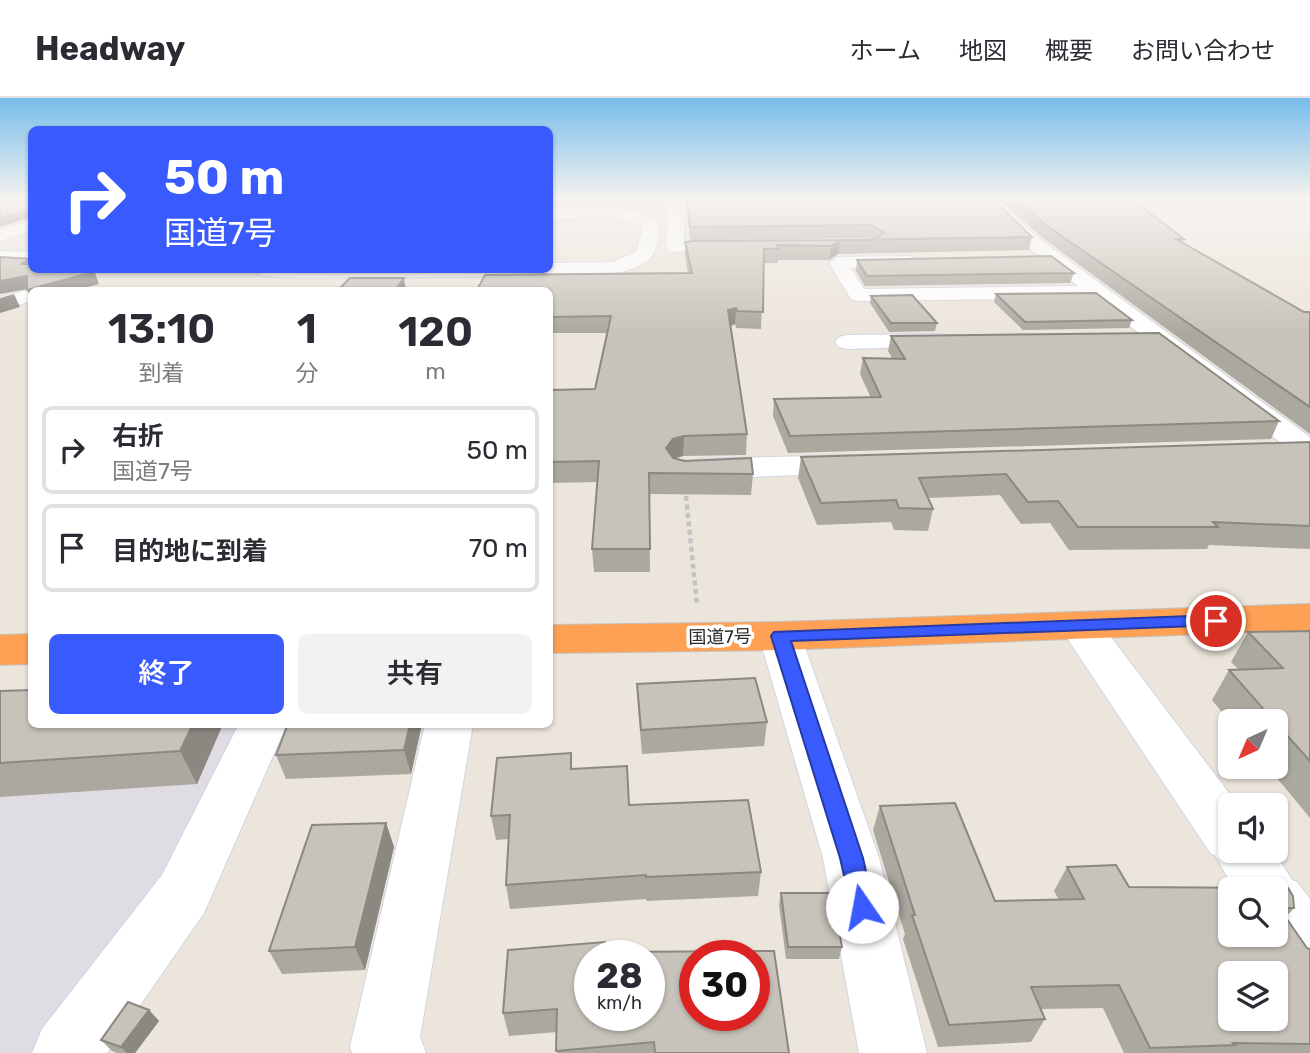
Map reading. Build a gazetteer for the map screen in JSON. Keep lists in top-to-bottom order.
{
  "streets": {
    "highway": ["国道7号"]
  },
  "north": "bottom left",
  "page": {
    "header": "Headway",
    "nav": [
      "ホーム",
      "地図",
      "概要",
      "お問い合わせ"
    ],
    "turn": ["50 m", "国道7号"],
    "eta": [
      "13:10",
      "到着",
      "1",
      "分",
      "120",
      "m"
    ],
    "list": [
      {
        "name": "右折",
        "note": "国道7号",
        "value": "50 m"
      },
      {
        "name": "目的地に到着",
        "value": "70 m"
      }
    ],
    "buttons": ["終了", "共有"],
    "speed": "28 km/h",
    "limit": "30"
  }
}
